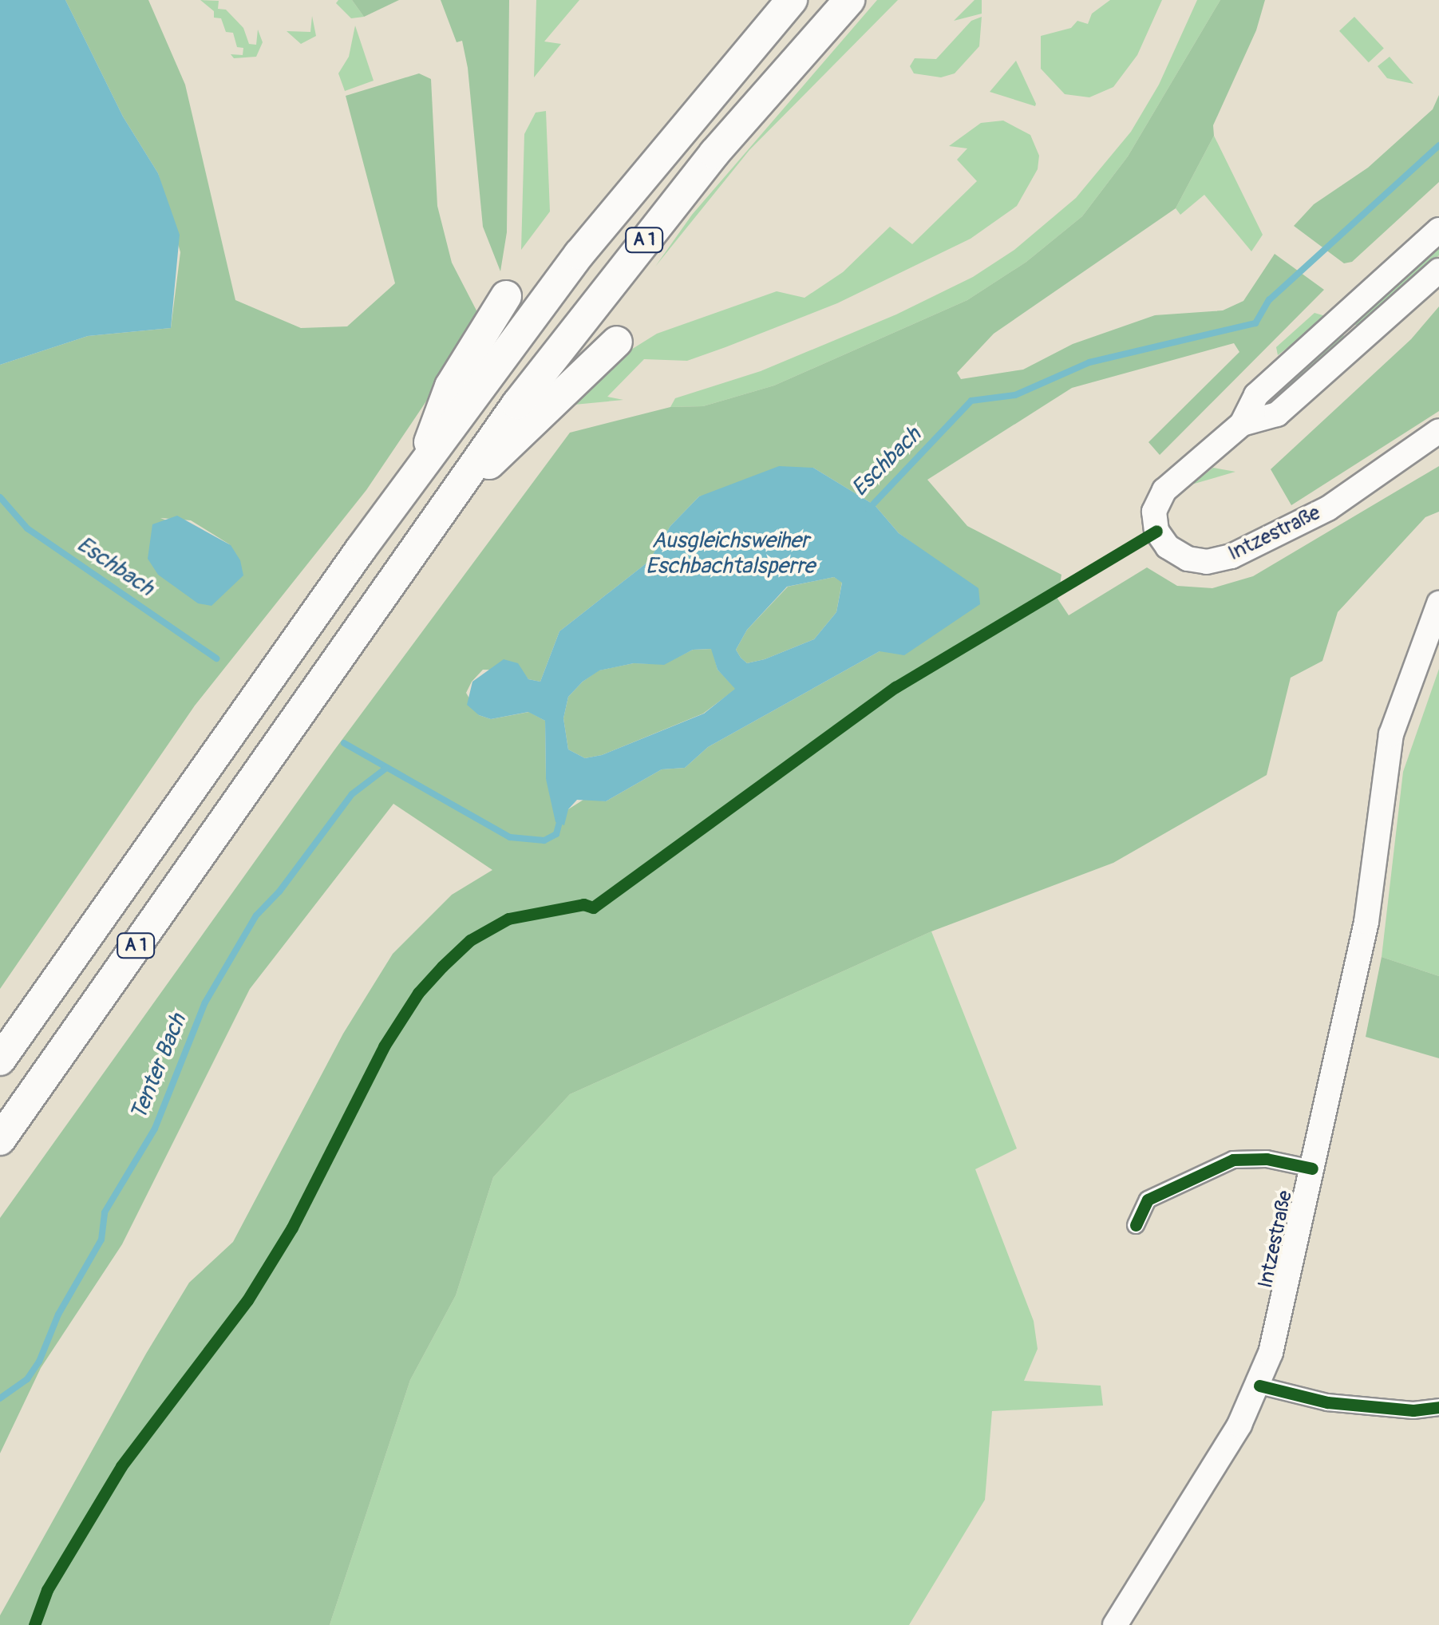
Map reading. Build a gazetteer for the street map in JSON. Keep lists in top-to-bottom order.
{
  "streets": {
    "highway": ["A 1"],
    "main road": ["Intzestraße"]
  },
  "water": ["Eschbach", "Ausgleichsweiher Eschbachtalsperre", "Tenter Bach"]
}
